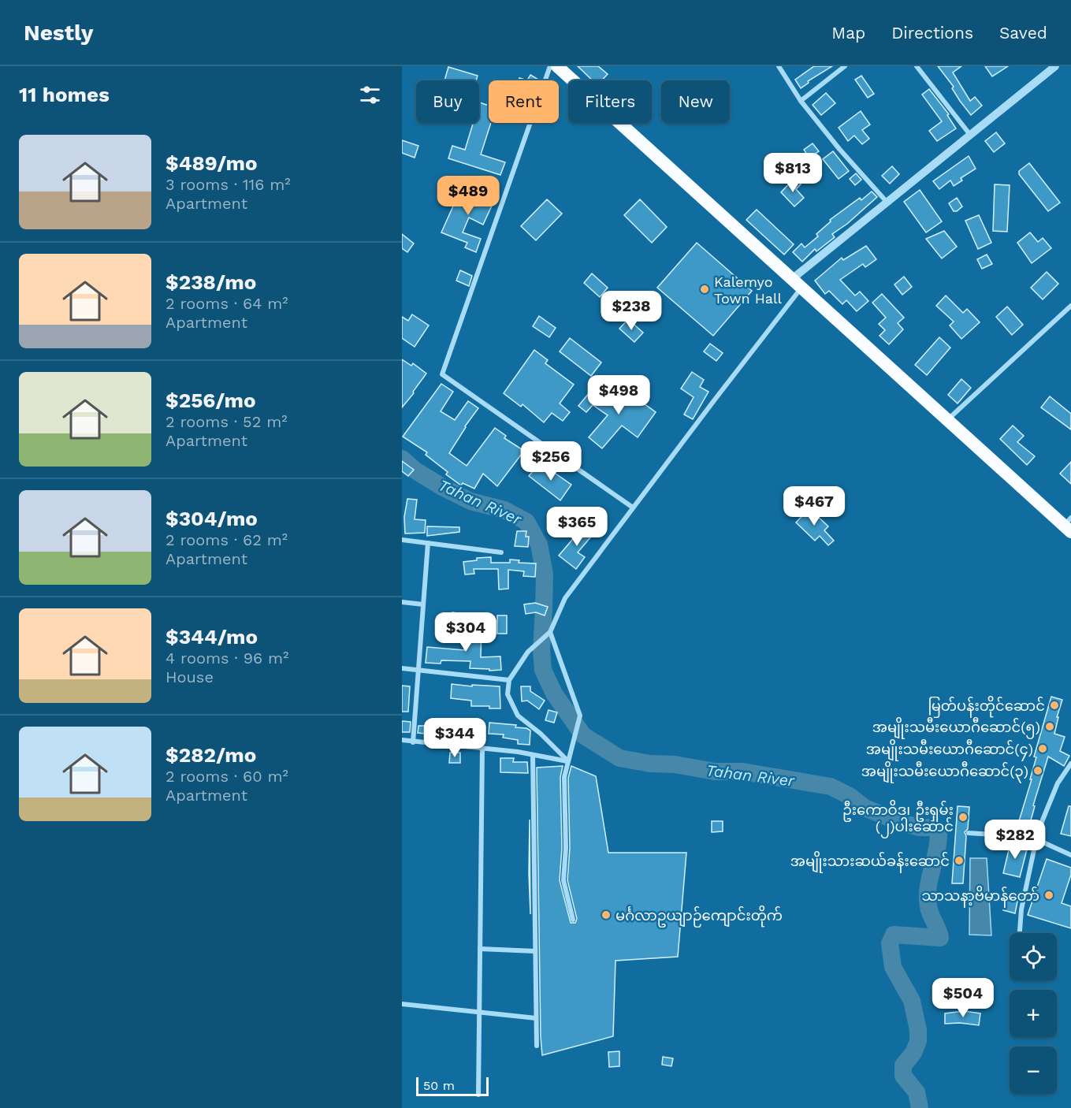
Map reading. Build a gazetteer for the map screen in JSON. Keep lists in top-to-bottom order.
{
  "water": ["Tahan River"],
  "places": [
    "Kalemyo Town Hall",
    "မြတ်ပန်းတိုင်ဆောင်",
    "အမျိုးသမီးယောဂီဆောင်(၅)",
    "အမျိုးသမီးယောဂီဆောင်(၄)",
    "အမျိုးသမီးယောဂီဆောင်(၃)",
    "ဦးကောဝိဒ၊ ဦးရှမ်း (၂)ပါးဆောင်",
    "အမျိုးသားဆယ်ခန်းဆောင်",
    "သာသနာ့ဗိမာန်တော်",
    "မင်္ဂလာဥယျာဉ်ကျောင်းတိုက်"
  ],
  "scale_bar": "50 m",
  "page": {
    "header": "Nestly",
    "nav": ["Map", "Directions", "Saved"],
    "heading": "11 homes",
    "chip": [
      "Buy",
      "Rent",
      "Filters",
      "New"
    ],
    "list": [
      {
        "name": "$489/mo",
        "note": "3 rooms · 116 m² · Apartment"
      },
      {
        "name": "$238/mo",
        "note": "2 rooms · 64 m² · Apartment"
      },
      {
        "name": "$256/mo",
        "note": "2 rooms · 52 m² · Apartment"
      },
      {
        "name": "$304/mo",
        "note": "2 rooms · 62 m² · Apartment"
      },
      {
        "name": "$344/mo",
        "note": "4 rooms · 96 m² · House"
      },
      {
        "name": "$282/mo",
        "note": "2 rooms · 60 m² · Apartment"
      }
    ],
    "price": [
      "$813",
      "$489",
      "$238",
      "$498",
      "$256",
      "$467",
      "$365",
      "$304",
      "$344",
      "$282",
      "$504"
    ],
    "map_buttons": ["+", "−"],
    "scale": "50 m"
  }
}
